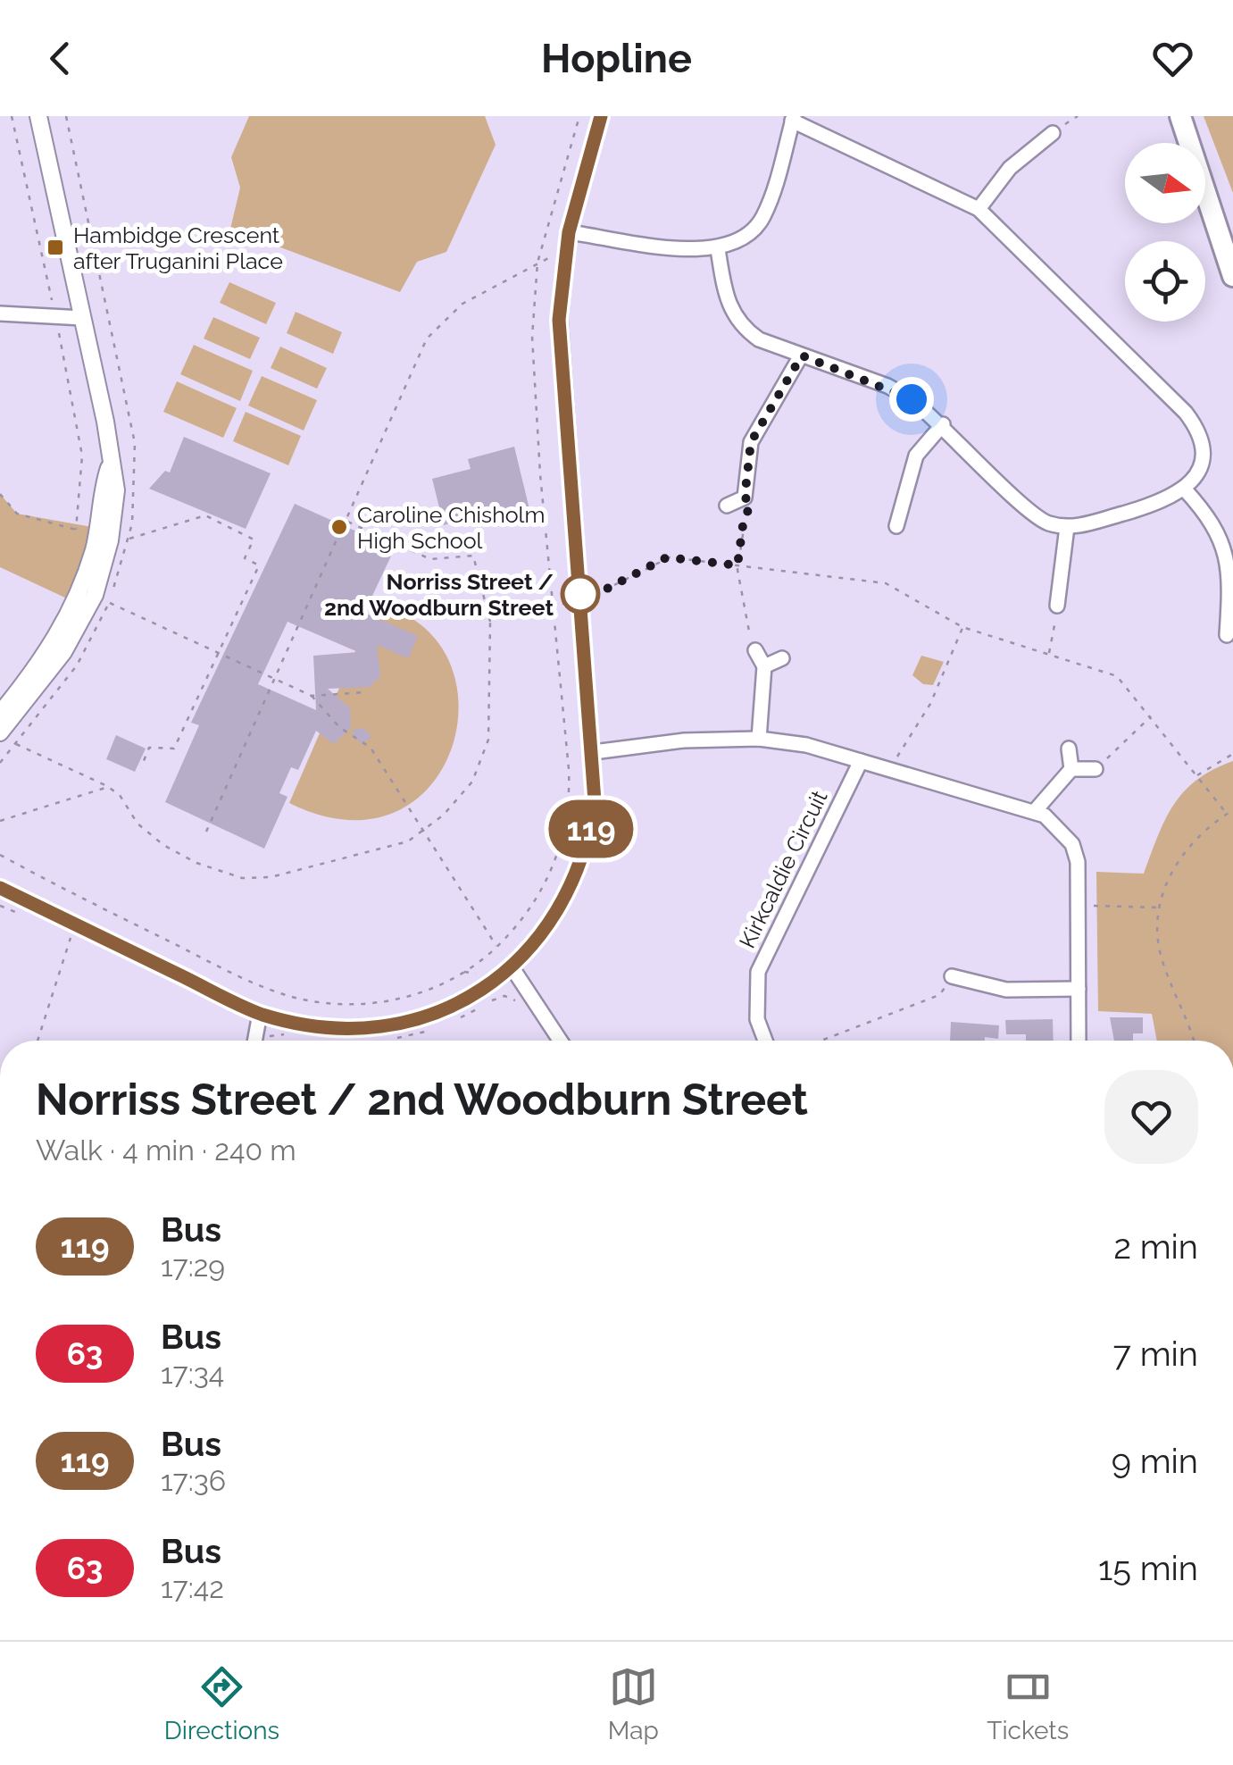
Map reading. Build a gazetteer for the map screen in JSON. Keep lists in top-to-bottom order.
{
  "streets": {
    "street": ["Kirkcaldie Circuit"]
  },
  "places": {
    "transit": ["Hambidge Crescent after Truganini Place"],
    "other": ["Caroline Chisholm High School", "Norriss Street / 2nd Woodburn Street"]
  },
  "lines": ["bus line 119"],
  "north": "right",
  "page": {
    "header": "Hopline",
    "on_map": "119",
    "heading": ["Norriss Street / 2nd Woodburn Street", "Walk · 4 min · 240 m"],
    "list": [
      {
        "mark": "119",
        "name": "Bus",
        "note": "17:29",
        "value": "2 min"
      },
      {
        "mark": "63",
        "name": "Bus",
        "note": "17:34",
        "value": "7 min"
      },
      {
        "mark": "119",
        "name": "Bus",
        "note": "17:36",
        "value": "9 min"
      },
      {
        "mark": "63",
        "name": "Bus",
        "note": "17:42",
        "value": "15 min"
      }
    ],
    "tabs": ["Directions", "Map", "Tickets"]
  }
}
